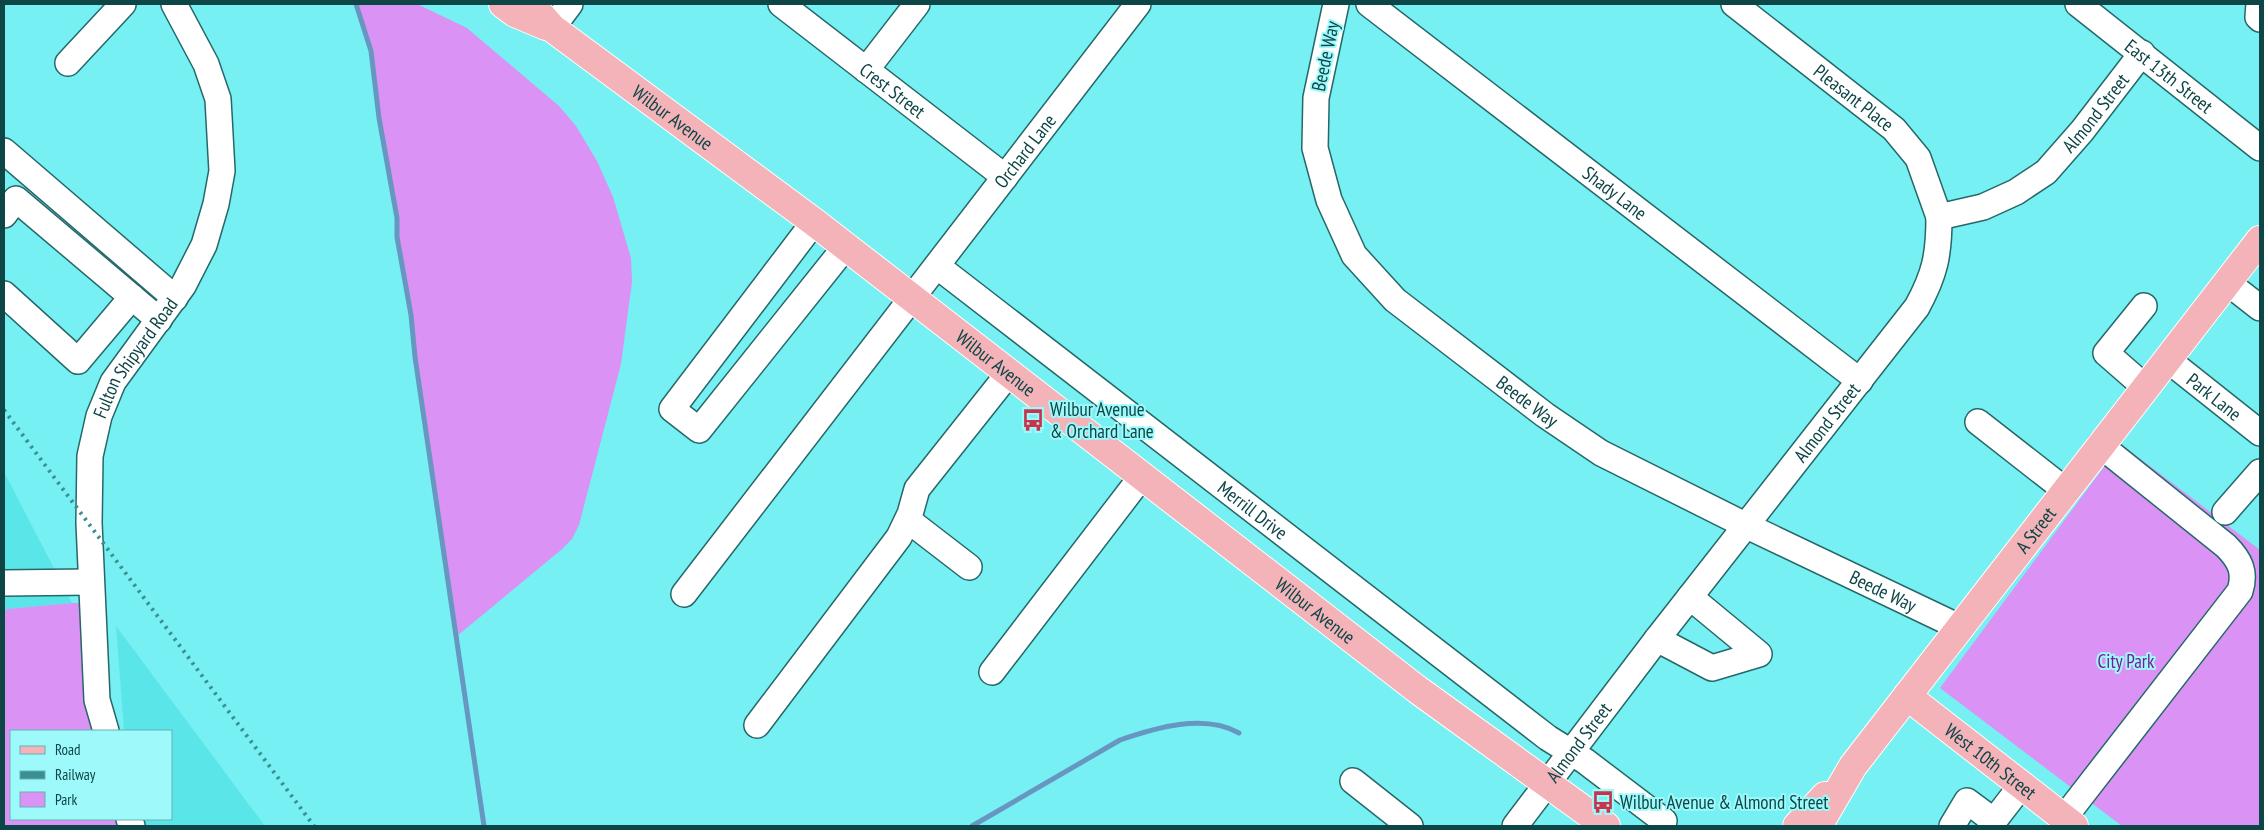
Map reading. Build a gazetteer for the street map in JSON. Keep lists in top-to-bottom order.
{
  "streets": {
    "main road": ["Wilbur Avenue", "A Street", "West 10th Street"],
    "street": [
      "Beede Way",
      "East 13th Street",
      "Crest Street",
      "Pleasant Place",
      "Almond Street",
      "Orchard Lane",
      "Shady Lane",
      "Fulton Shipyard Road",
      "Park Lane",
      "Merrill Drive"
    ]
  },
  "crossings": [
    ["Beede Way", "Almond Street"],
    ["Beede Way", "A Street"],
    ["East 13th Street", "Almond Street"],
    ["Crest Street", "Orchard Lane"],
    ["Pleasant Place", "Almond Street"],
    ["Almond Street", "Wilbur Avenue"],
    ["Almond Street", "Shady Lane"],
    ["Almond Street", "Merrill Drive"],
    ["Wilbur Avenue", "Orchard Lane"],
    ["Orchard Lane", "Merrill Drive"],
    ["Park Lane", "A Street"],
    ["A Street", "West 10th Street"]
  ],
  "parks": ["City Park"],
  "places": {
    "bus stop": ["Wilbur Avenue & Orchard Lane", "Wilbur Avenue & Almond Street"]
  },
  "legend": ["Road", "Railway", "Park"]
}
